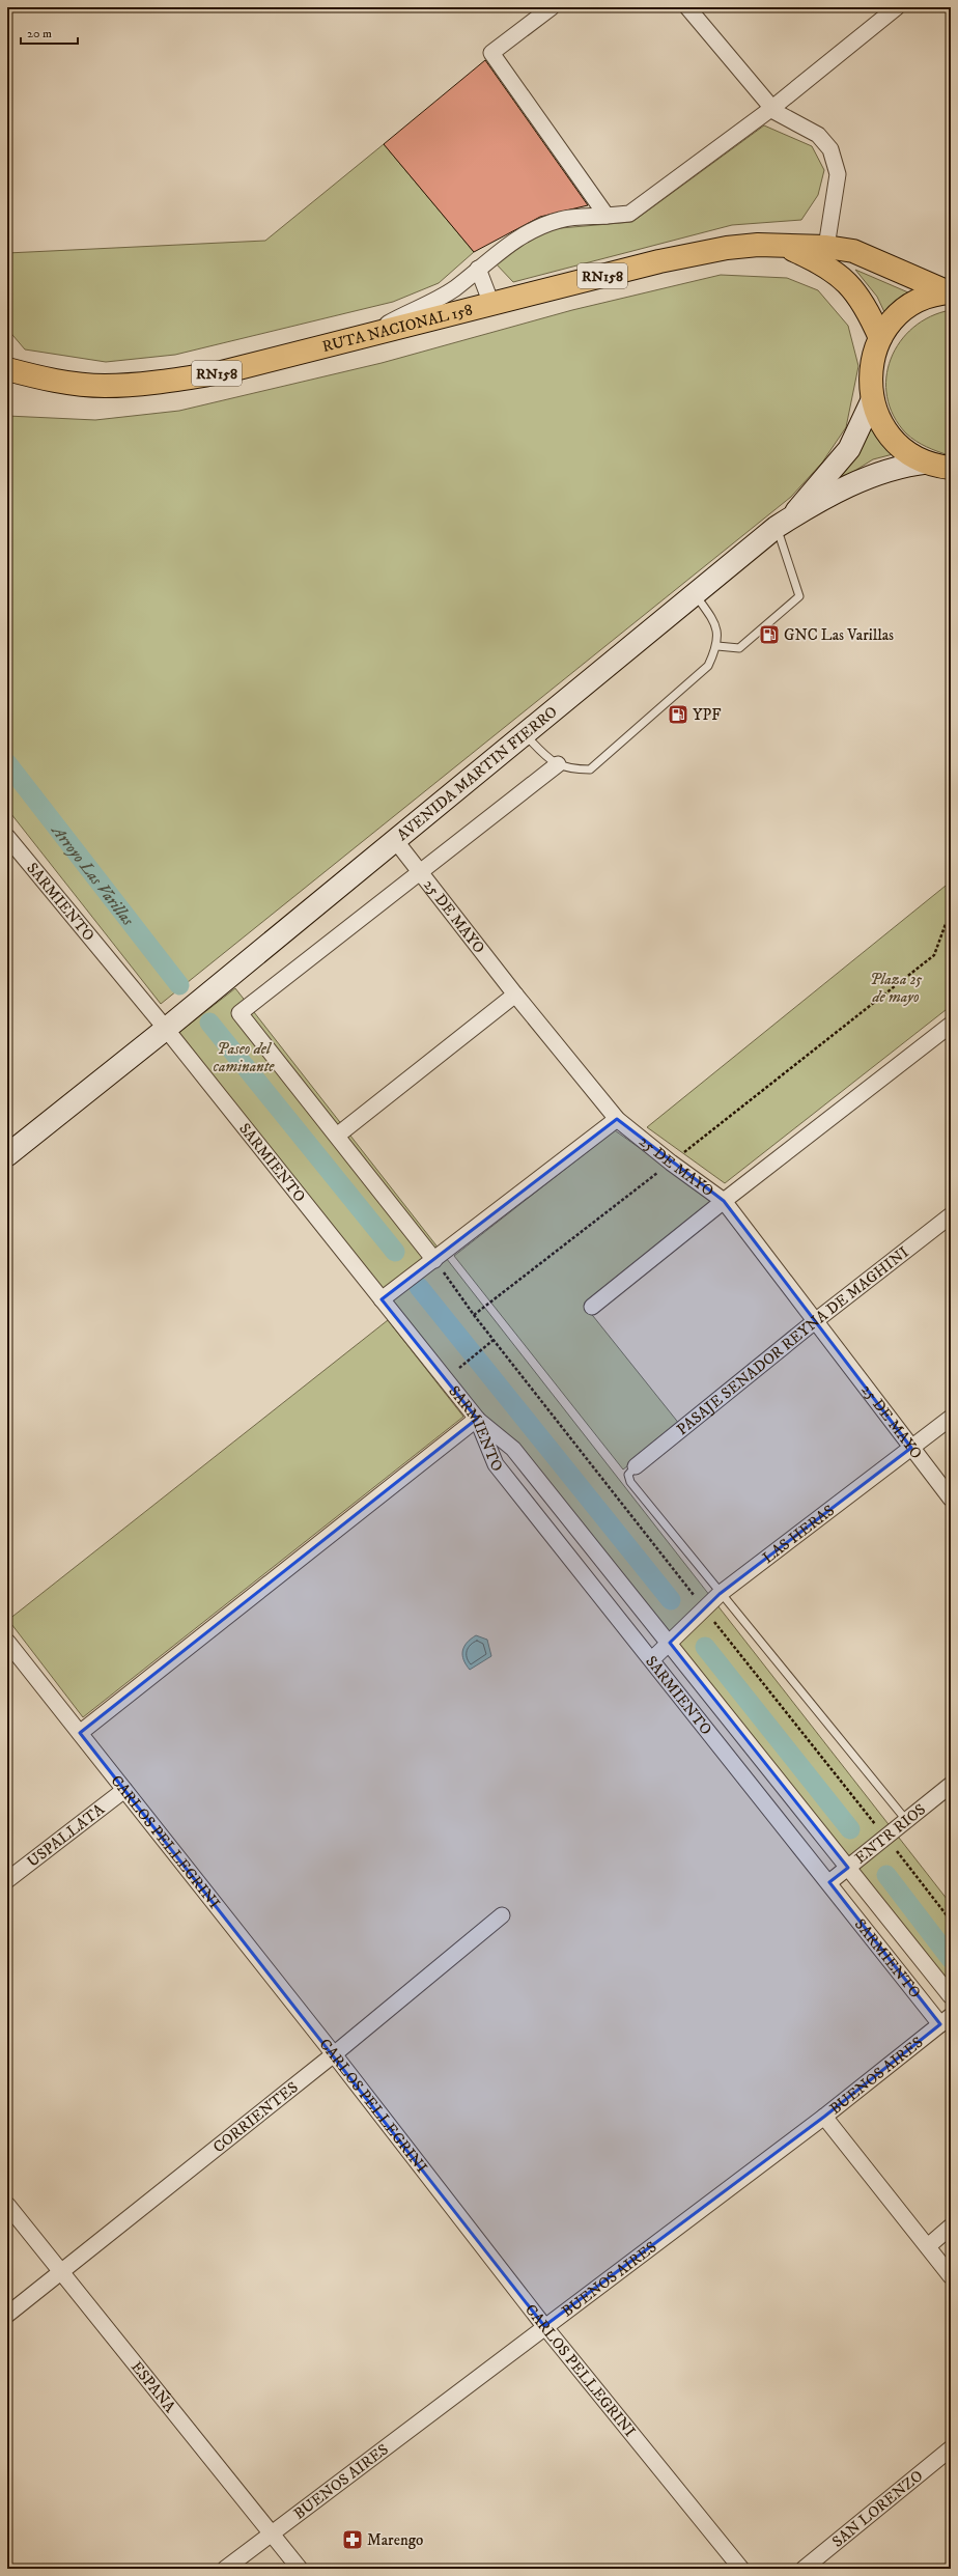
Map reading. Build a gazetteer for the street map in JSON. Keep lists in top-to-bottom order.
{
  "streets": {
    "highway": ["RN158", "RUTA NACIONAL 158"],
    "main road": ["AVENIDA MARTIN FIERRO"],
    "street": [
      "SARMIENTO",
      "25 DE MAYO",
      "PASAJE SENADOR REYNA DE MAGHINI",
      "LAS HERAS",
      "ENTR RIOS",
      "USPALLATA",
      "CARLOS PELLEGRINI",
      "BUENOS AIRES",
      "CORRIENTES",
      "ESPAÑA",
      "SAN LORENZO"
    ]
  },
  "crossings": [
    ["RN158", "RUTA NACIONAL 158"],
    ["RN158", "AVENIDA MARTIN FIERRO"],
    ["AVENIDA MARTIN FIERRO", "SARMIENTO"],
    ["AVENIDA MARTIN FIERRO", "25 DE MAYO"],
    ["SARMIENTO", "LAS HERAS"],
    ["SARMIENTO", "ENTR RIOS"],
    ["SARMIENTO", "BUENOS AIRES"],
    ["25 DE MAYO", "PASAJE SENADOR REYNA DE MAGHINI"],
    ["25 DE MAYO", "LAS HERAS"],
    ["USPALLATA", "CARLOS PELLEGRINI"],
    ["CARLOS PELLEGRINI", "BUENOS AIRES"],
    ["CARLOS PELLEGRINI", "CORRIENTES"],
    ["BUENOS AIRES", "ESPAÑA"],
    ["CORRIENTES", "ESPAÑA"]
  ],
  "water": ["Arroyo Las Varillas"],
  "parks": ["Plaza 25 de mayo", "Paseo del caminante"],
  "places": {
    "fuel station": ["GNC Las Varillas", "YPF"],
    "pharmacy": ["Marengo"]
  },
  "scale_bar": "20 m"
}
